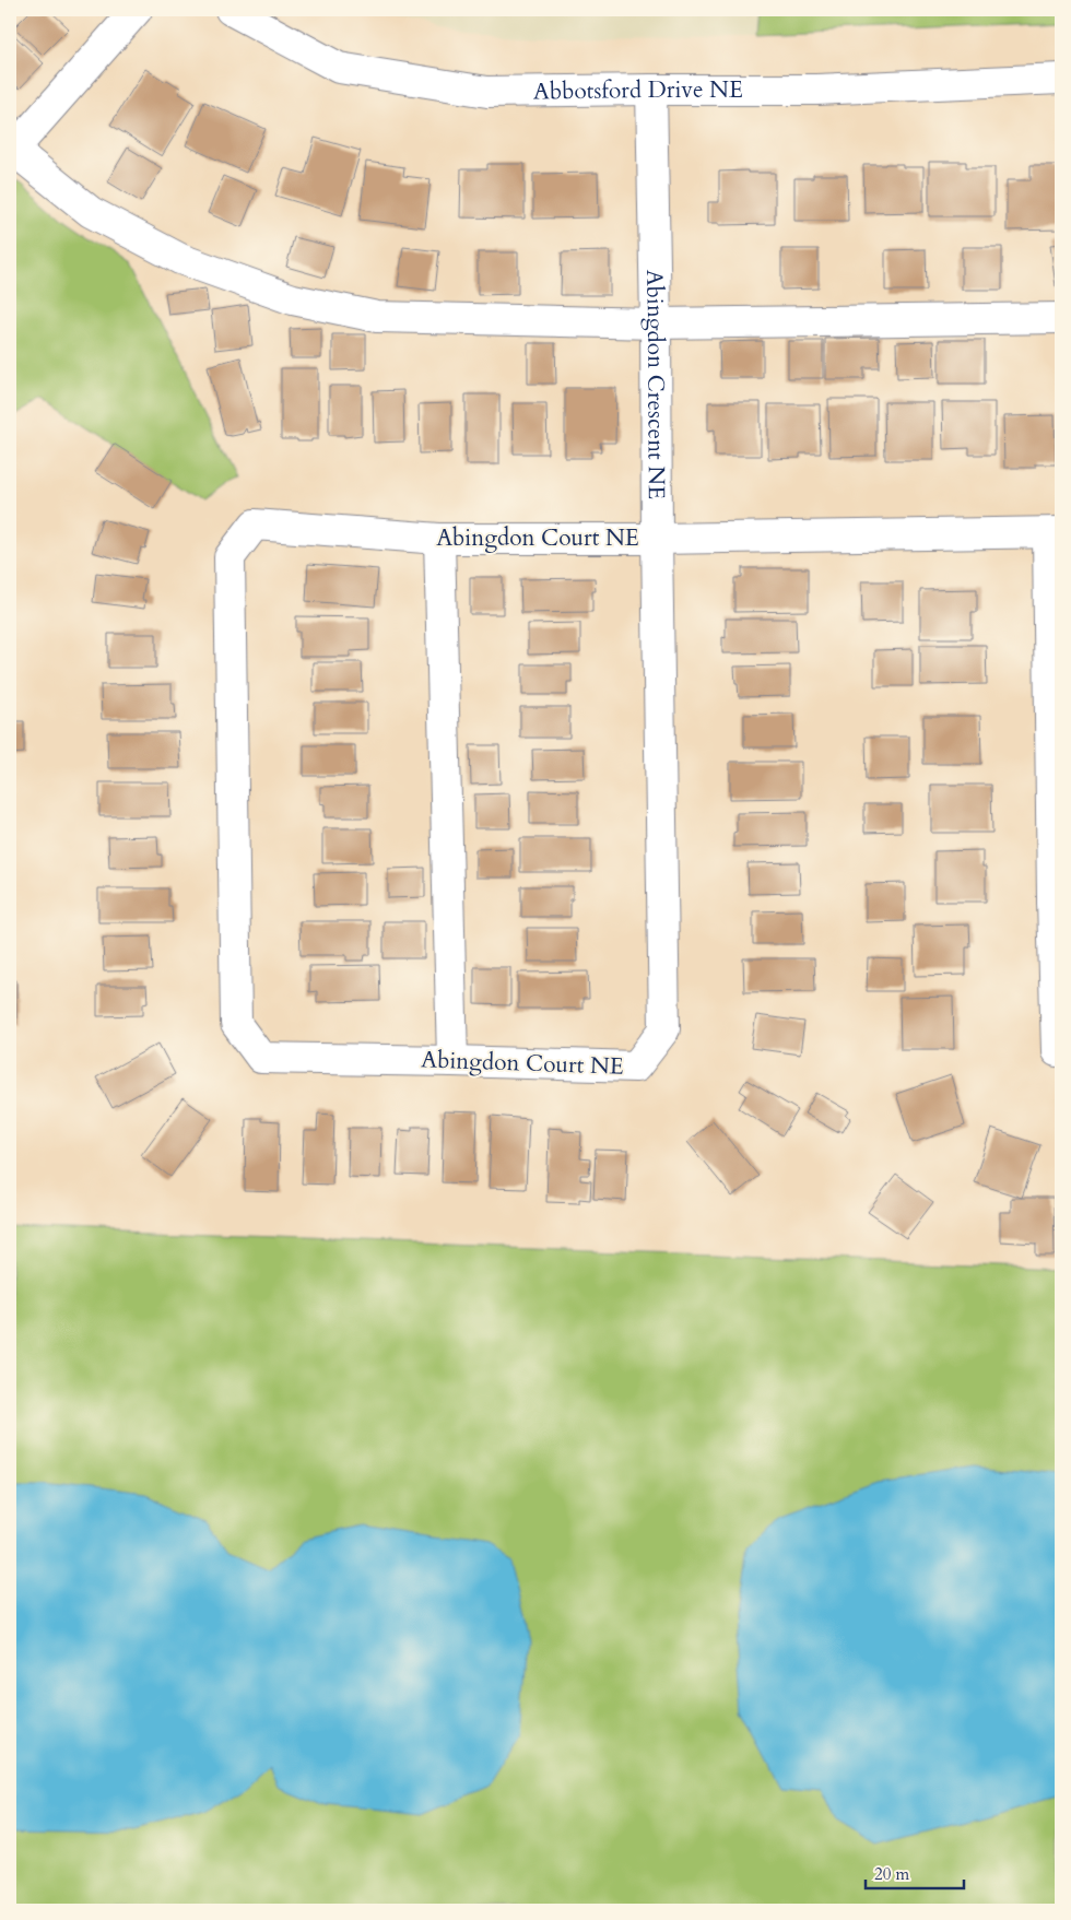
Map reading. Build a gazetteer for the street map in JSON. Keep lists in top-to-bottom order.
{
  "streets": {
    "street": ["Abbotsford Drive NE", "Abingdon Crescent NE", "Abingdon Court NE"]
  },
  "crossings": [
    ["Abbotsford Drive NE", "Abingdon Crescent NE"],
    ["Abingdon Crescent NE", "Abingdon Court NE"]
  ],
  "scale_bar": "20 m"
}
